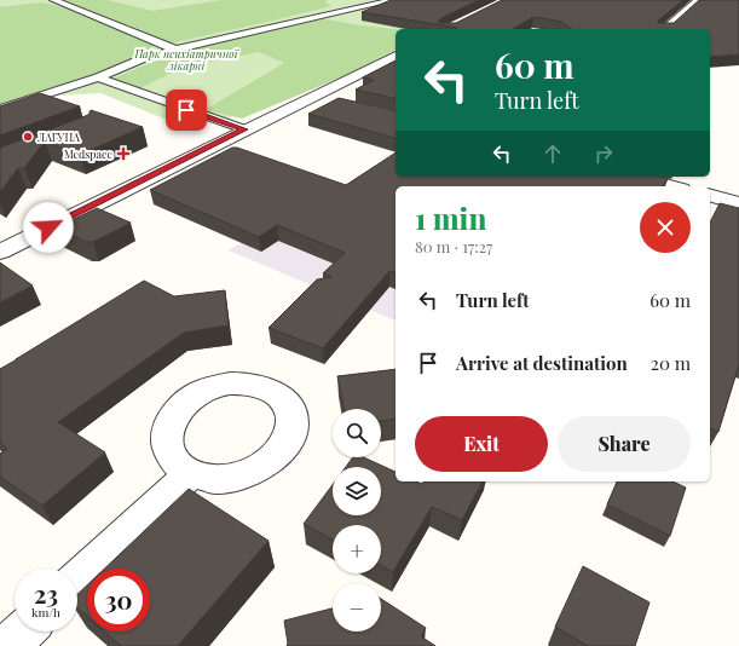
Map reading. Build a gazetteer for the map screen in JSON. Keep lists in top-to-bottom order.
{
  "parks": ["Парк психіатричної лікарні"],
  "places": {
    "other": ["ЛАГУНА"],
    "health": ["Medspace"]
  },
  "page": {
    "turn": ["60 m", "Turn left"],
    "heading": ["1 min", "80 m · 17:27"],
    "list": [
      {
        "name": "Turn left",
        "value": "60 m"
      },
      {
        "name": "Arrive at destination",
        "value": "20 m"
      }
    ],
    "buttons": ["Exit", "Share"],
    "map_buttons": ["+", "−"],
    "speed": "23 km/h",
    "limit": "30"
  }
}
